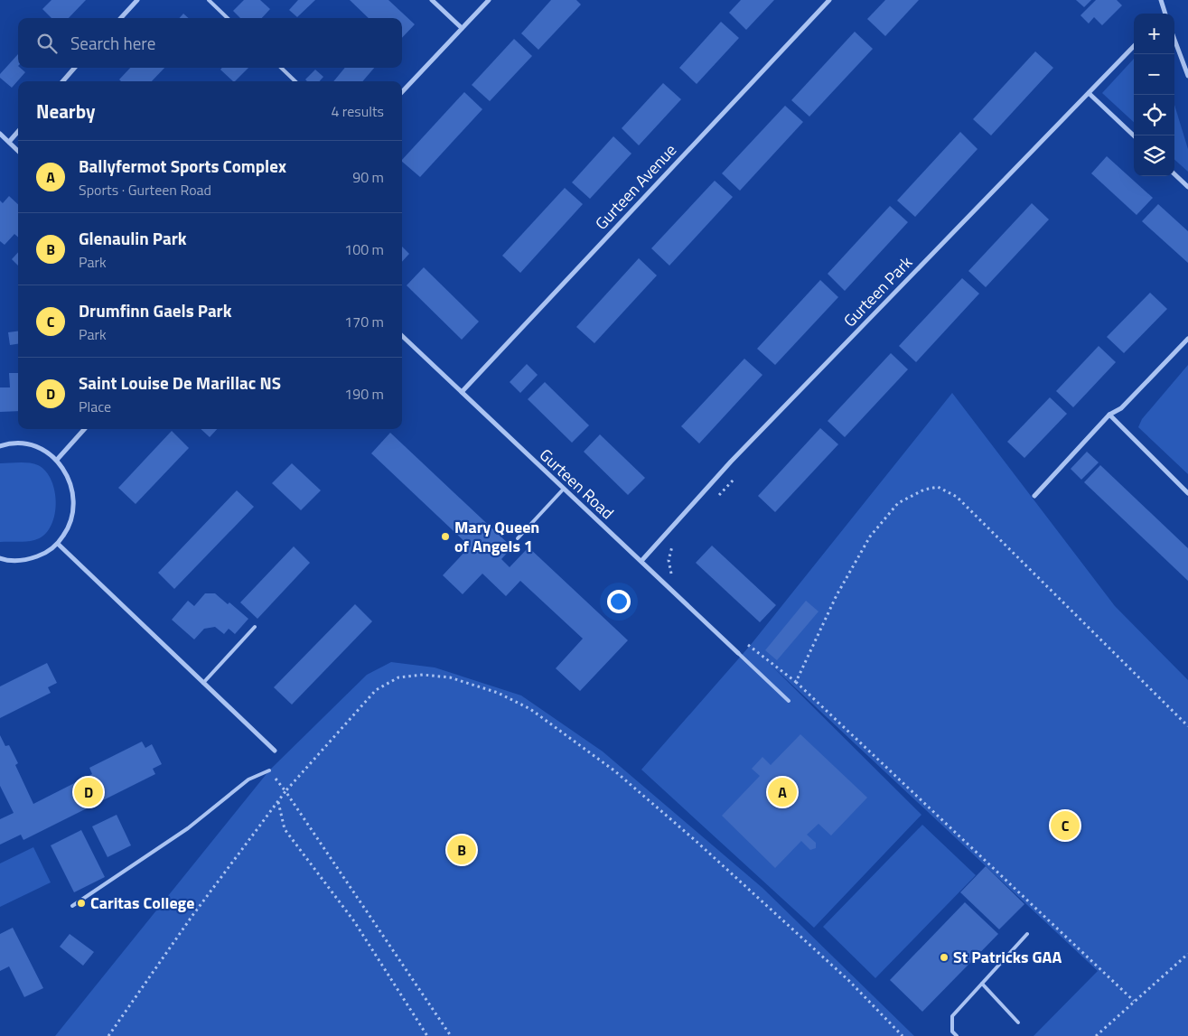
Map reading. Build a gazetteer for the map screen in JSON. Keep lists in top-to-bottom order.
{
  "streets": {
    "street": ["Gurteen Avenue", "Gurteen Park", "Gurteen Road"]
  },
  "crossings": [
    ["Gurteen Avenue", "Gurteen Road"],
    ["Gurteen Park", "Gurteen Road"]
  ],
  "places": ["Mary Queen of Angels 1", "Caritas College", "St Patricks GAA"],
  "page": {
    "map_buttons": ["+", "−"],
    "search": "Search here",
    "heading": ["Nearby", "4 results"],
    "list": [
      {
        "mark": "A",
        "name": "Ballyfermot Sports Complex",
        "note": "Sports · Gurteen Road",
        "value": "90 m"
      },
      {
        "mark": "B",
        "name": "Glenaulin Park",
        "note": "Park",
        "value": "100 m"
      },
      {
        "mark": "C",
        "name": "Drumfinn Gaels Park",
        "note": "Park",
        "value": "170 m"
      },
      {
        "mark": "D",
        "name": "Saint Louise De Marillac NS",
        "note": "Place",
        "value": "190 m"
      }
    ],
    "pins": [
      "A",
      "D",
      "C",
      "B"
    ]
  }
}
